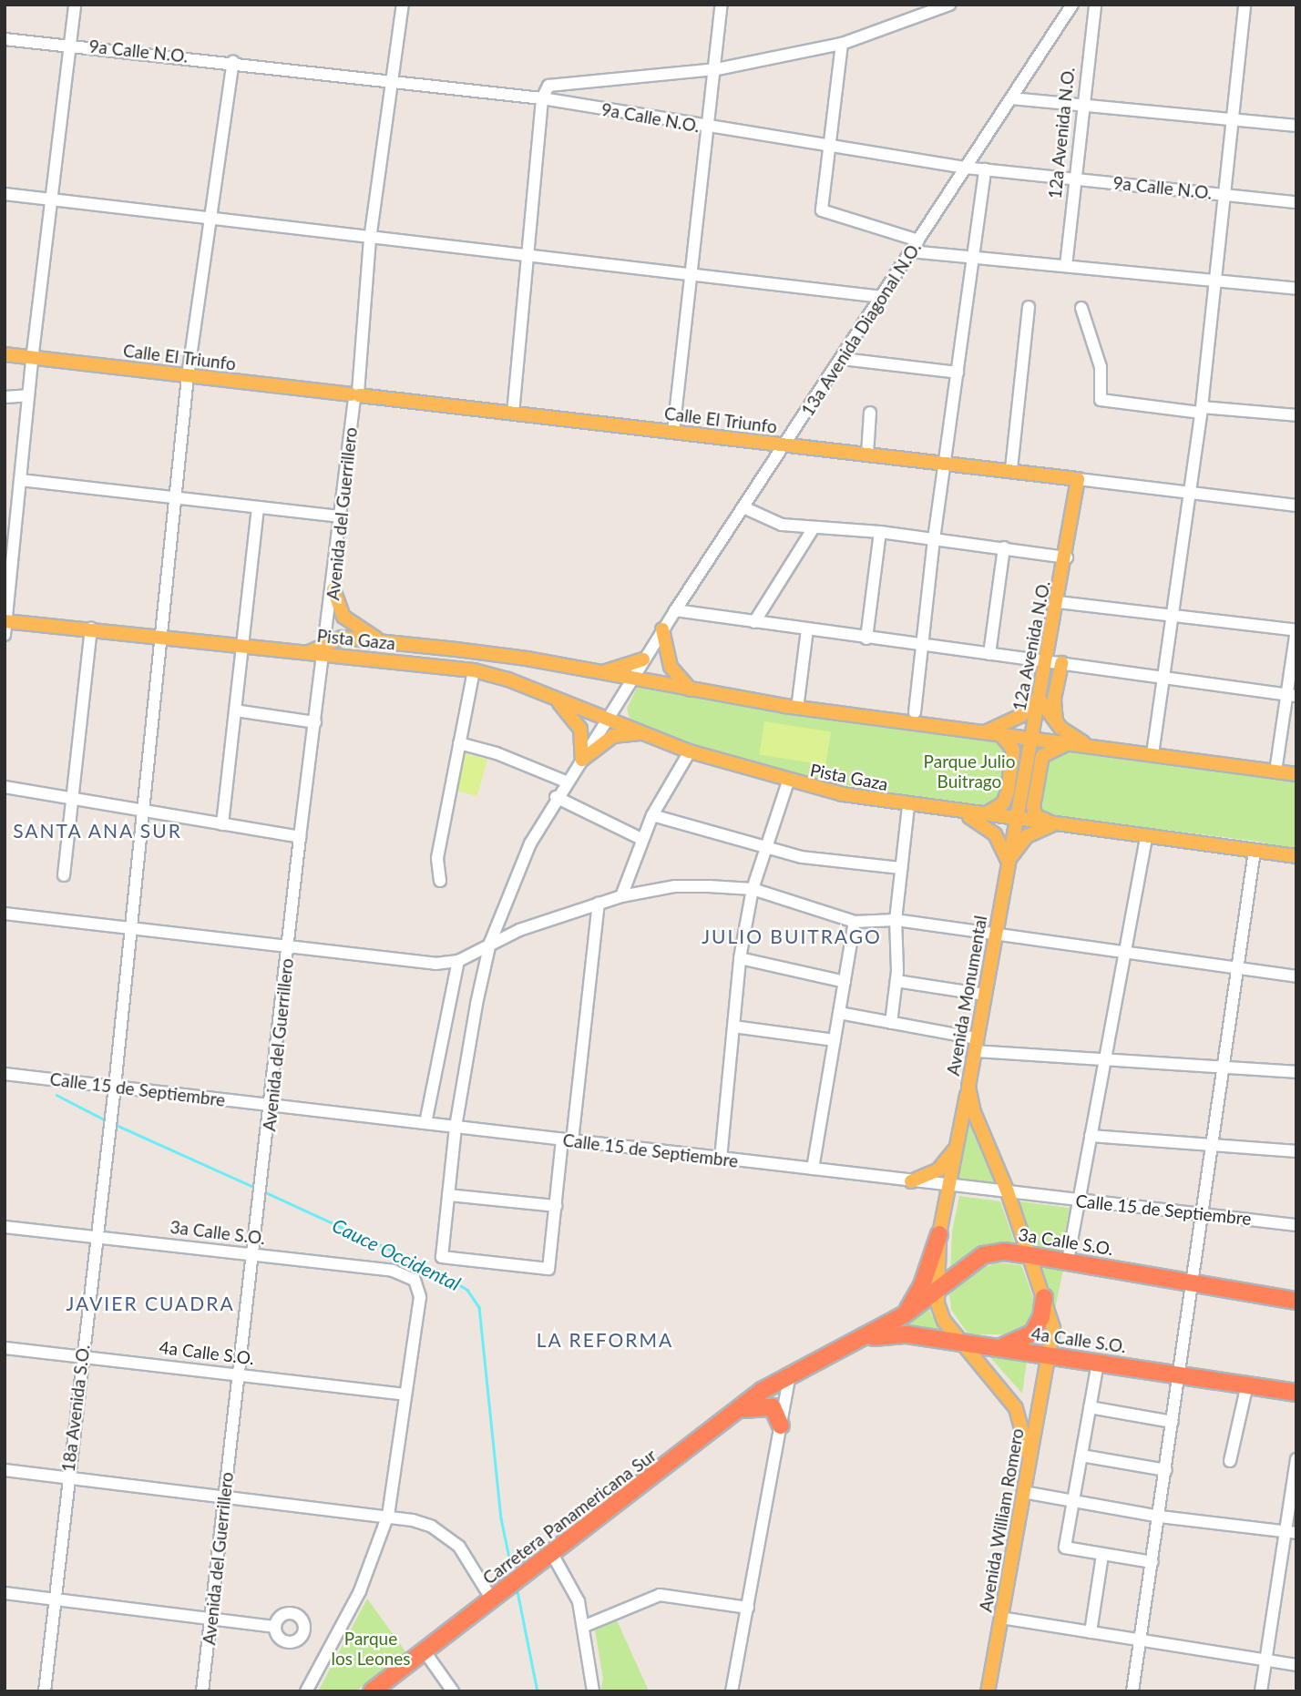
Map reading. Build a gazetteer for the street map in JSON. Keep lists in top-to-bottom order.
{
  "streets": {
    "highway": ["3a Calle S.O.", "4a Calle S.O.", "Carretera Panamericana Sur"],
    "main road": [
      "12a Avenida N.O.",
      "Calle El Triunfo",
      "Pista Gaza",
      "Avenida Monumental",
      "Avenida William Romero"
    ],
    "street": [
      "9a Calle N.O.",
      "13a Avenida Diagonal N.O.",
      "Avenida del Guerrillero",
      "Calle 15 de Septiembre",
      "18a Avenida S.O."
    ]
  },
  "crossings": [
    ["9a Calle N.O.", "12a Avenida N.O."],
    ["9a Calle N.O.", "13a Avenida Diagonal N.O."],
    ["9a Calle N.O.", "Avenida del Guerrillero"],
    ["9a Calle N.O.", "18a Avenida S.O."],
    ["12a Avenida N.O.", "Calle El Triunfo"],
    ["12a Avenida N.O.", "Pista Gaza"],
    ["12a Avenida N.O.", "Avenida Monumental"],
    ["13a Avenida Diagonal N.O.", "Calle El Triunfo"],
    ["13a Avenida Diagonal N.O.", "Pista Gaza"],
    ["13a Avenida Diagonal N.O.", "Calle 15 de Septiembre"],
    ["Calle El Triunfo", "Avenida del Guerrillero"],
    ["Calle El Triunfo", "18a Avenida S.O."],
    ["Avenida del Guerrillero", "Pista Gaza"],
    ["Avenida del Guerrillero", "Calle 15 de Septiembre"],
    ["Avenida del Guerrillero", "3a Calle S.O."],
    ["Avenida del Guerrillero", "4a Calle S.O."],
    ["Pista Gaza", "Avenida Monumental"],
    ["Avenida Monumental", "Calle 15 de Septiembre"],
    ["Avenida Monumental", "3a Calle S.O."],
    ["Avenida Monumental", "4a Calle S.O."],
    ["Avenida Monumental", "Avenida William Romero"],
    ["Calle 15 de Septiembre", "18a Avenida S.O."],
    ["3a Calle S.O.", "4a Calle S.O."],
    ["3a Calle S.O.", "18a Avenida S.O."],
    ["3a Calle S.O.", "Carretera Panamericana Sur"],
    ["4a Calle S.O.", "18a Avenida S.O."],
    ["4a Calle S.O.", "Carretera Panamericana Sur"],
    ["4a Calle S.O.", "Avenida William Romero"]
  ],
  "districts": [
    "SANTA ANA SUR",
    "JULIO BUITRAGO",
    "JAVIER CUADRA",
    "LA REFORMA"
  ],
  "water": ["Cauce Occidental"],
  "parks": ["Parque Julio Buitrago", "Parque los Leones"]
}
